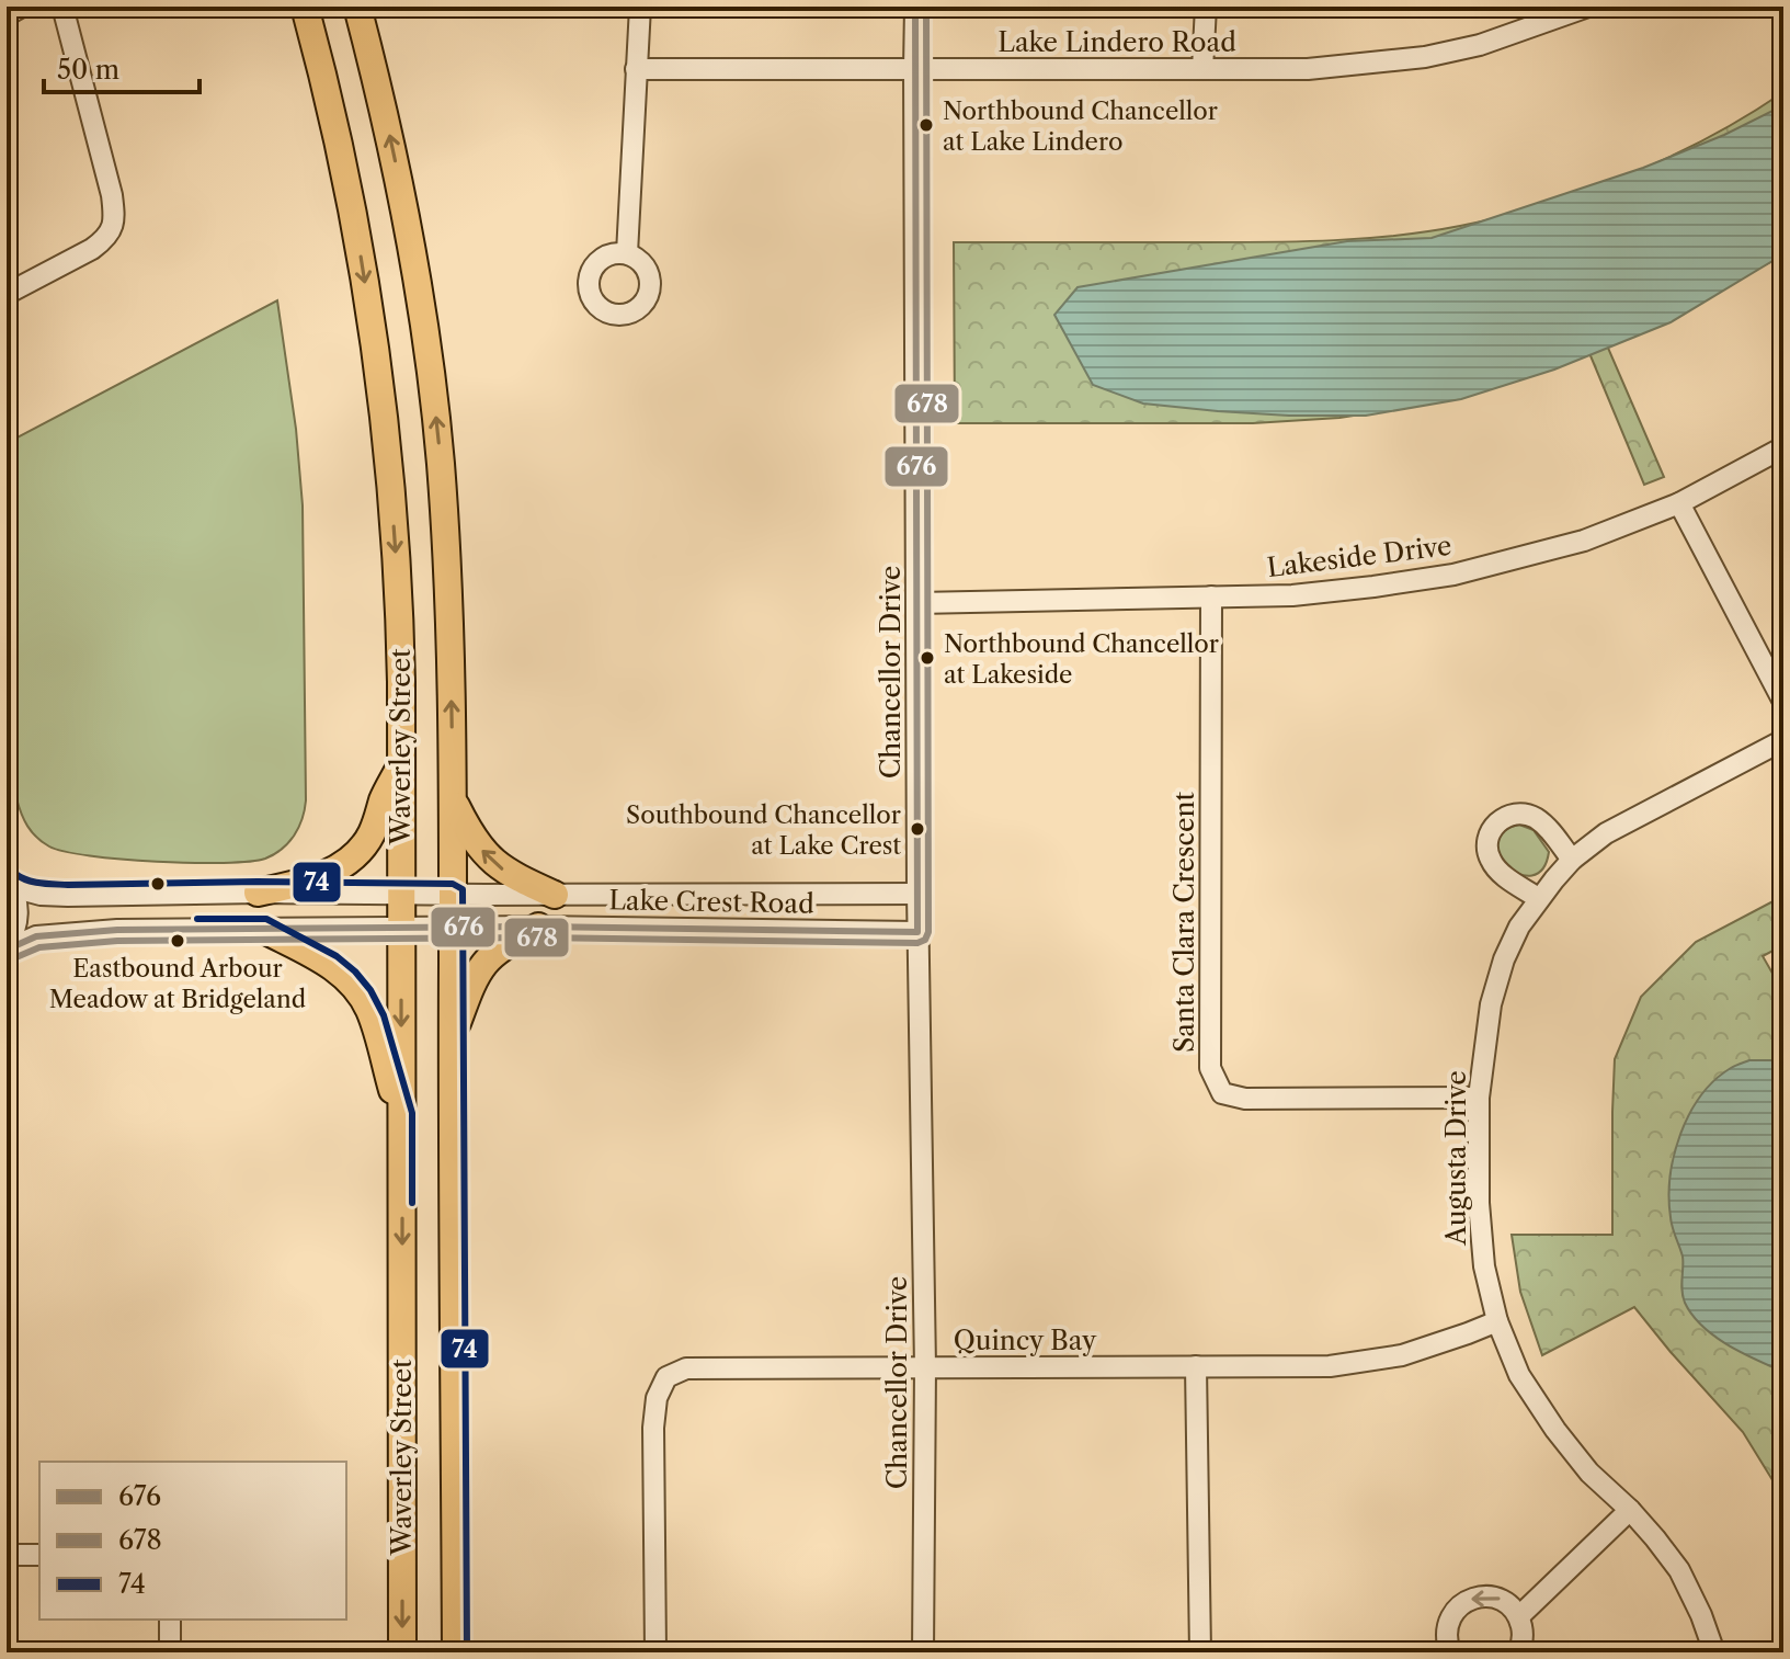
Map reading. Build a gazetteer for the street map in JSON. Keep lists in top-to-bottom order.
{
  "streets": {
    "main road": ["Waverley Street"],
    "street": [
      "Lake Lindero Road",
      "Lakeside Drive",
      "Chancellor Drive",
      "Lake Crest Road",
      "Santa Clara Crescent",
      "Augusta Drive",
      "Quincy Bay"
    ]
  },
  "crossings": [
    ["Lake Lindero Road", "Chancellor Drive"],
    ["Lakeside Drive", "Chancellor Drive"],
    ["Lakeside Drive", "Santa Clara Crescent"],
    ["Chancellor Drive", "Lake Crest Road"],
    ["Chancellor Drive", "Quincy Bay"],
    ["Waverley Street", "Lake Crest Road"],
    ["Santa Clara Crescent", "Augusta Drive"],
    ["Augusta Drive", "Quincy Bay"]
  ],
  "places": [
    "Northbound Chancellor at Lake Lindero",
    "Northbound Chancellor at Lakeside",
    "Southbound Chancellor at Lake Crest",
    "Eastbound Arbour Meadow at Bridgeland"
  ],
  "lines": ["transit line 676", "transit line 678", "transit line 74"],
  "legend": ["676", "678", "74"],
  "scale_bar": "50 m"
}
